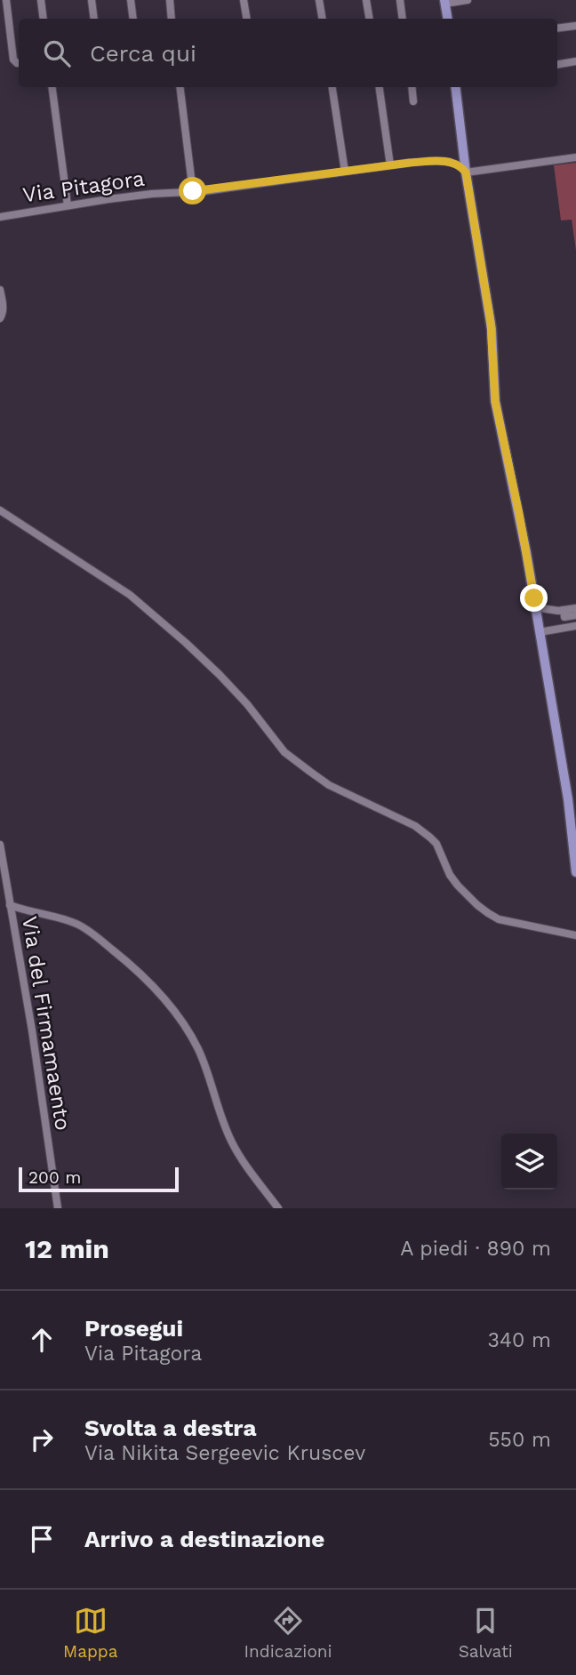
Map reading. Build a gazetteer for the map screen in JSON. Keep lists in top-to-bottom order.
{
  "streets": {
    "street": ["Via Pitagora", "Via del Firmamaento"]
  },
  "scale_bar": "200 m",
  "page": {
    "search": "Cerca qui",
    "scale": "200 m",
    "heading": ["12 min", "A piedi · 890 m"],
    "list": [
      ["Prosegui", "Via Pitagora", "340 m"],
      ["Svolta a destra", "Via Nikita Sergeevic Kruscev", "550 m"],
      "Arrivo a destinazione"
    ],
    "nav": ["Mappa", "Indicazioni", "Salvati"]
  }
}
